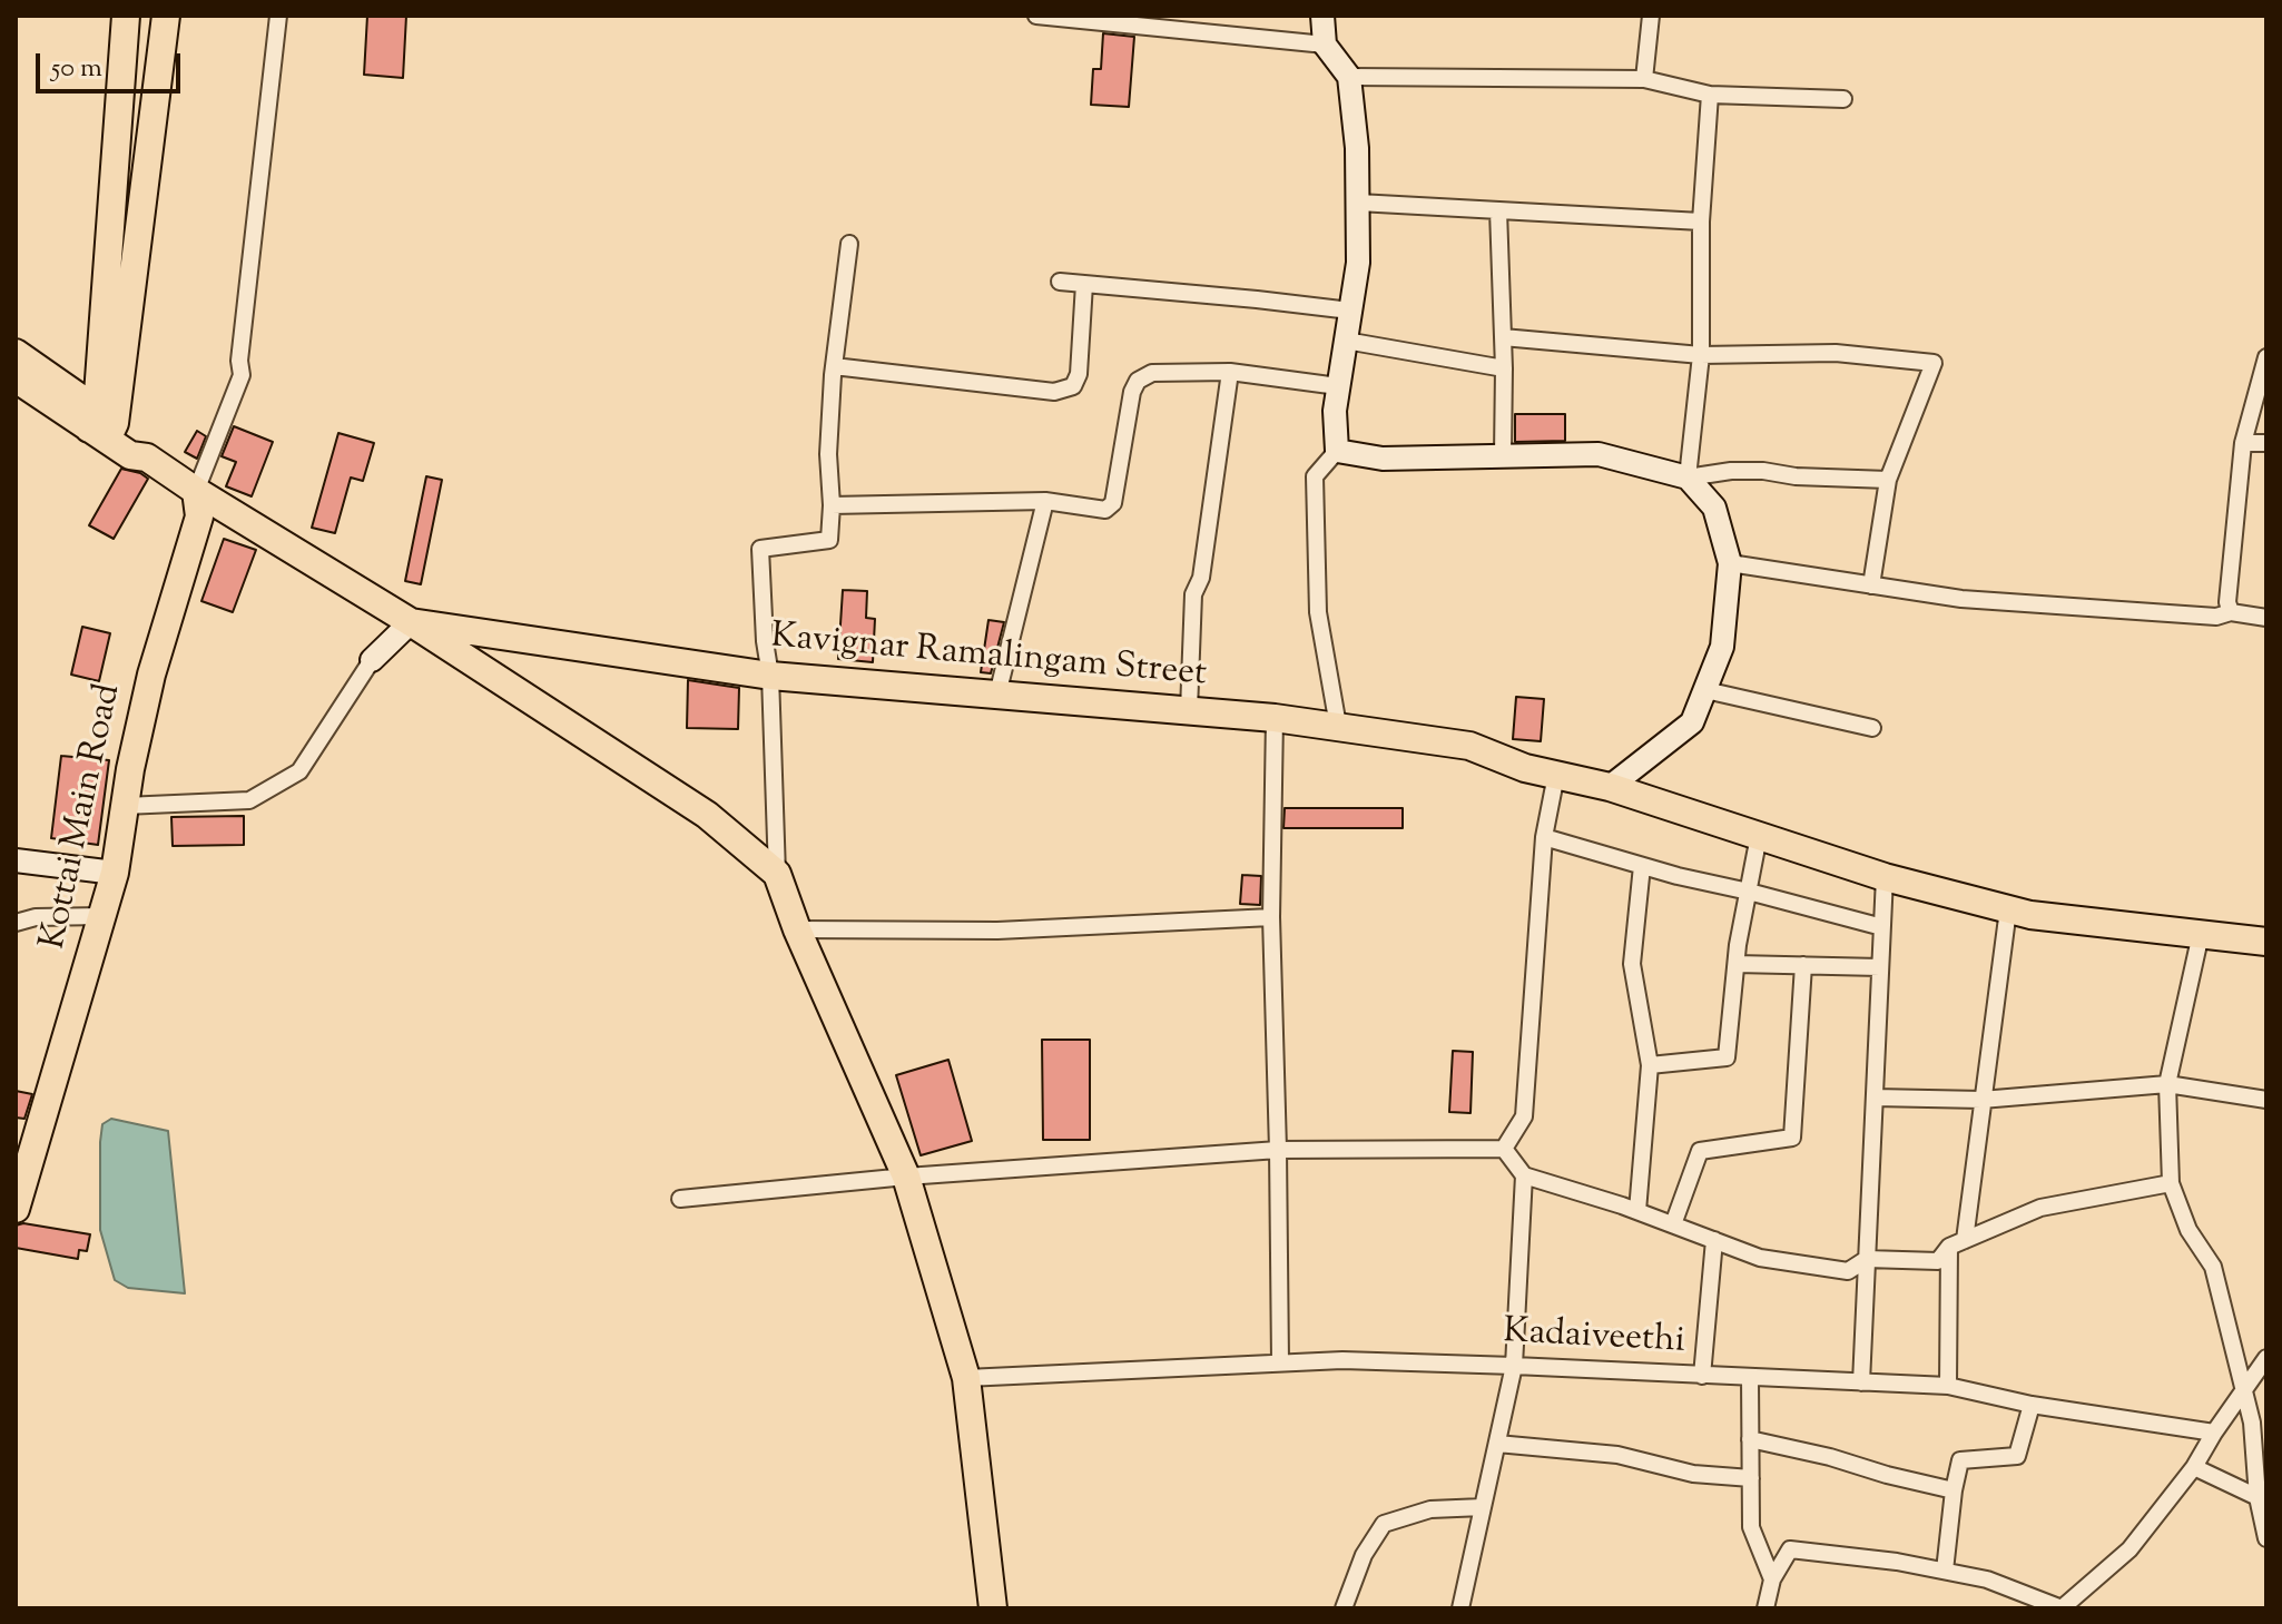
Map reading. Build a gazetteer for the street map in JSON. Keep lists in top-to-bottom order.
{
  "streets": {
    "main road": ["Kavignar Ramalingam Street", "Kottai Main Road"],
    "street": ["Kadaiveethi"]
  },
  "scale_bar": "50 m"
}
